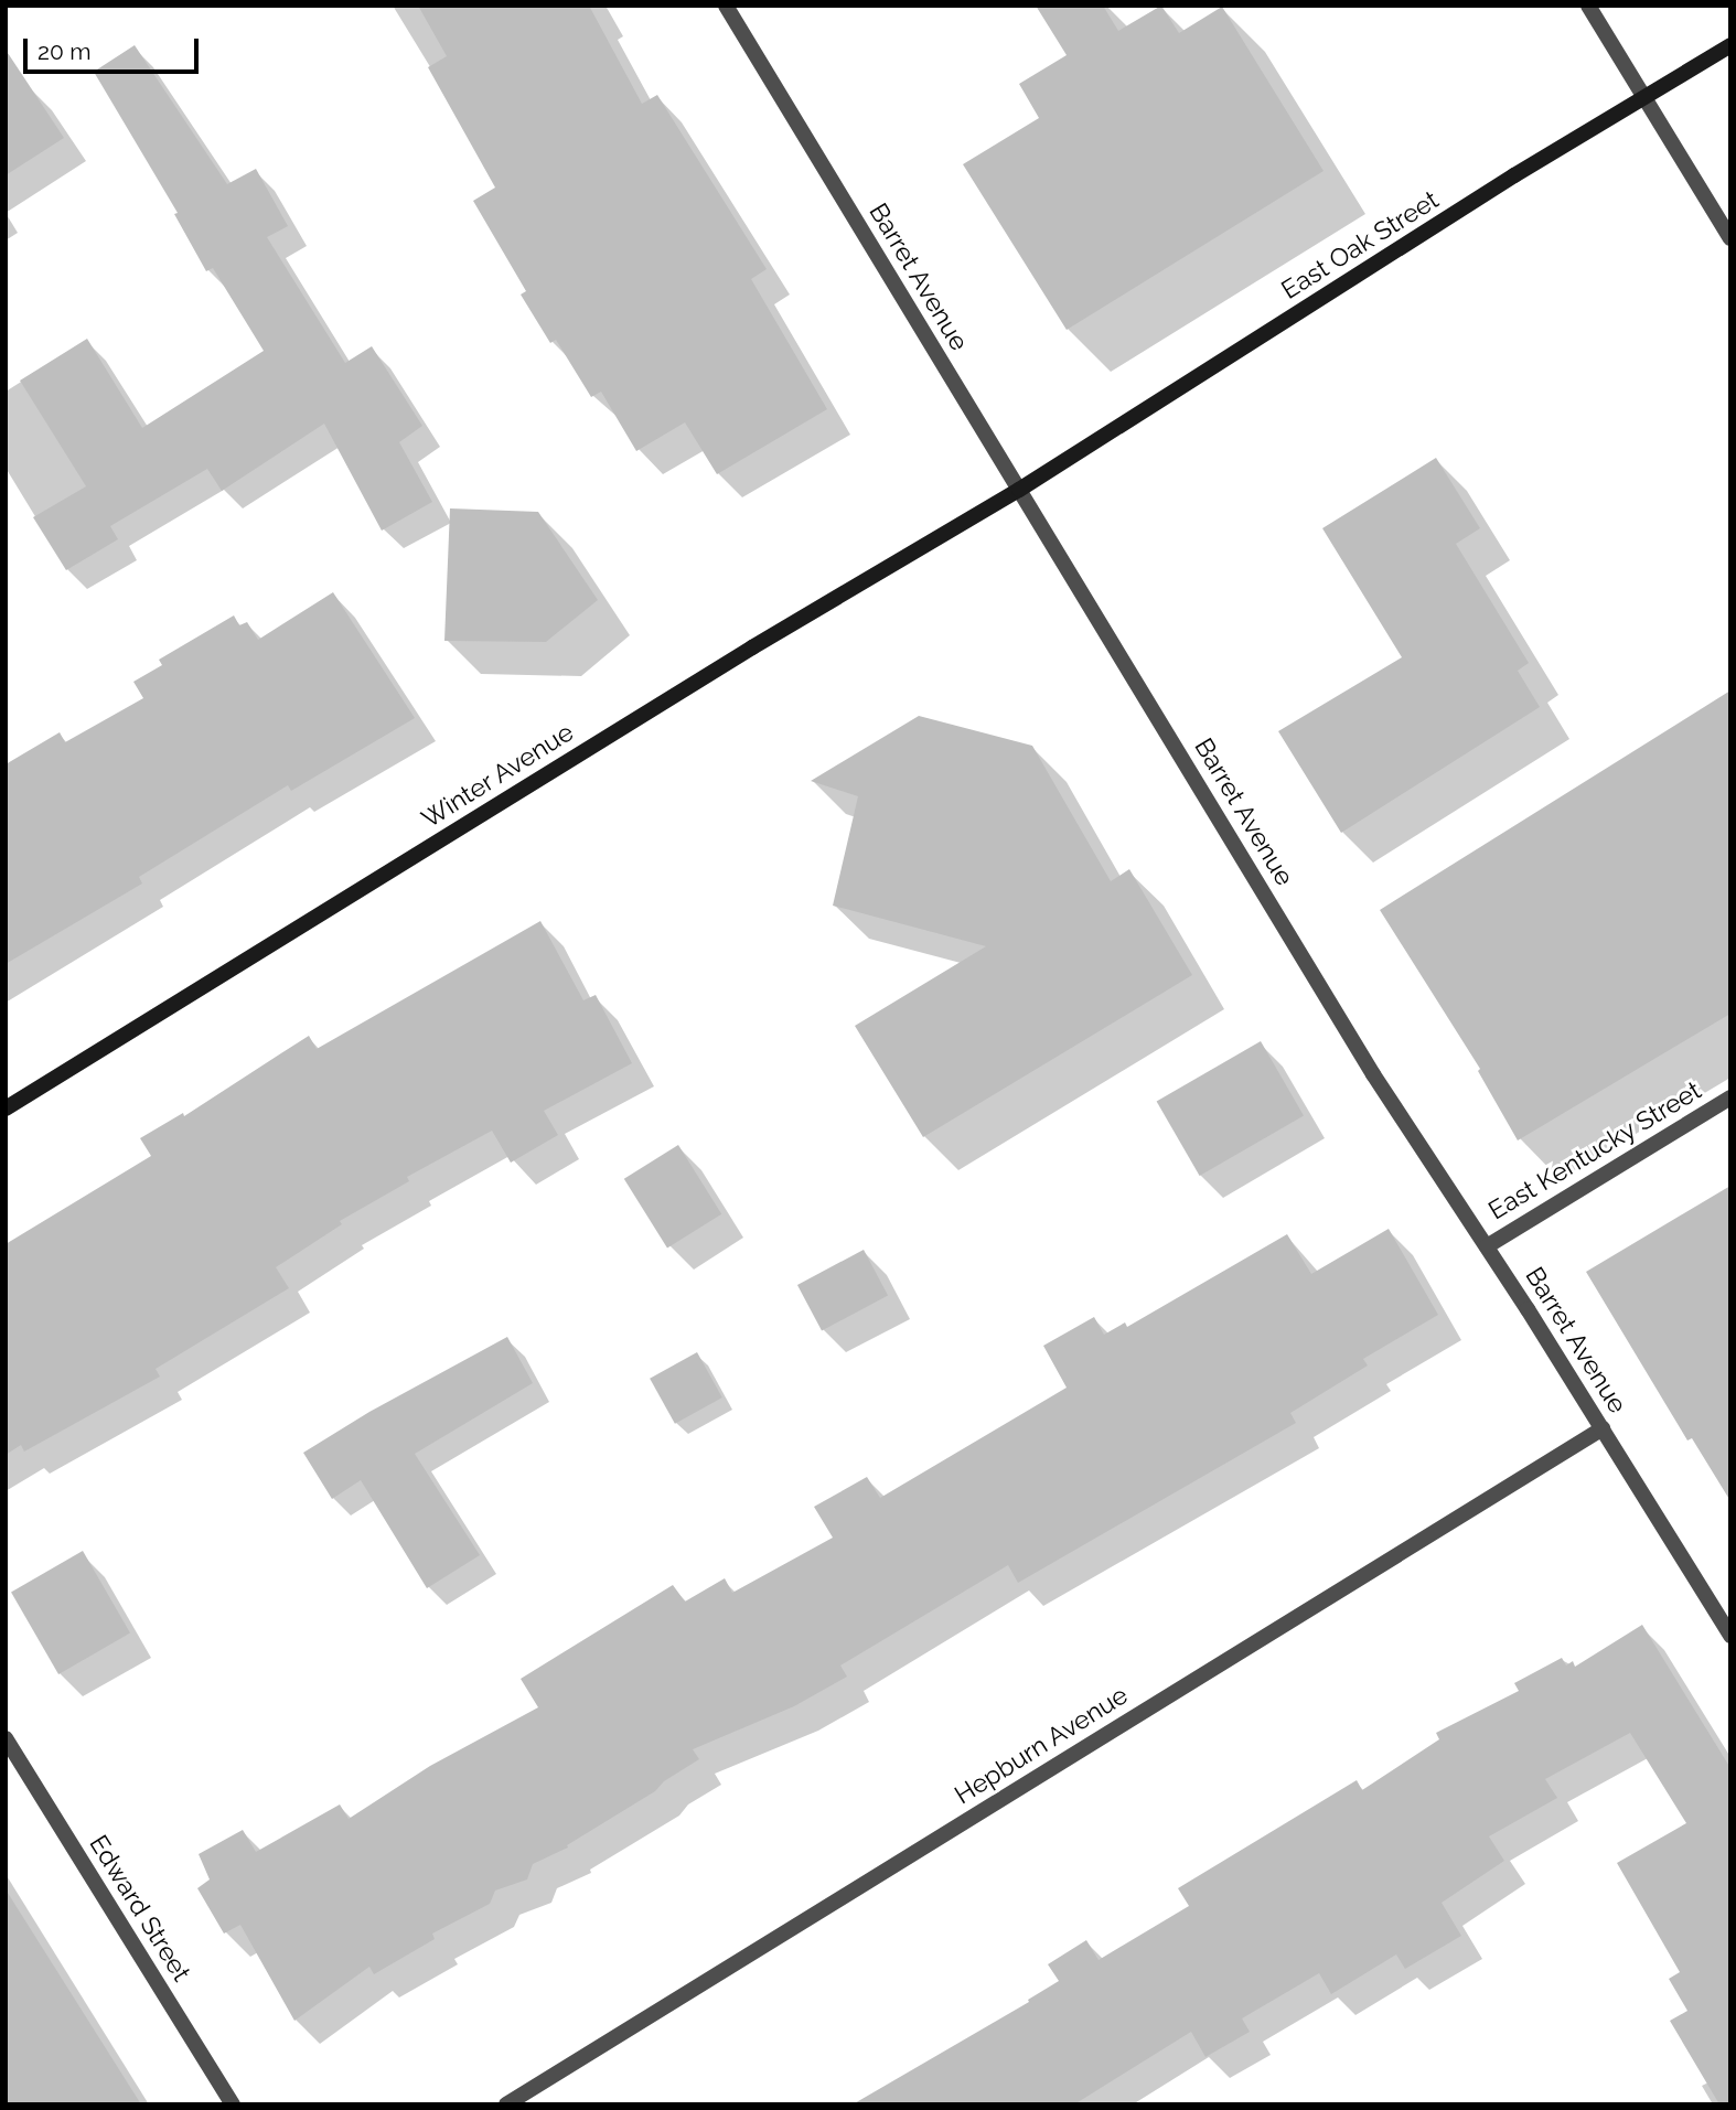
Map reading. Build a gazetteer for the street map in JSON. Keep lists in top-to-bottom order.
{
  "streets": {
    "main road": ["East Oak Street", "Winter Avenue"],
    "street": [
      "Barret Avenue",
      "East Kentucky Street",
      "Hepburn Avenue",
      "Edward Street"
    ]
  },
  "crossings": [
    ["East Oak Street", "Barret Avenue"],
    ["East Oak Street", "Winter Avenue"],
    ["Barret Avenue", "Winter Avenue"],
    ["Barret Avenue", "East Kentucky Street"],
    ["Barret Avenue", "Hepburn Avenue"]
  ],
  "scale_bar": "20 m"
}
